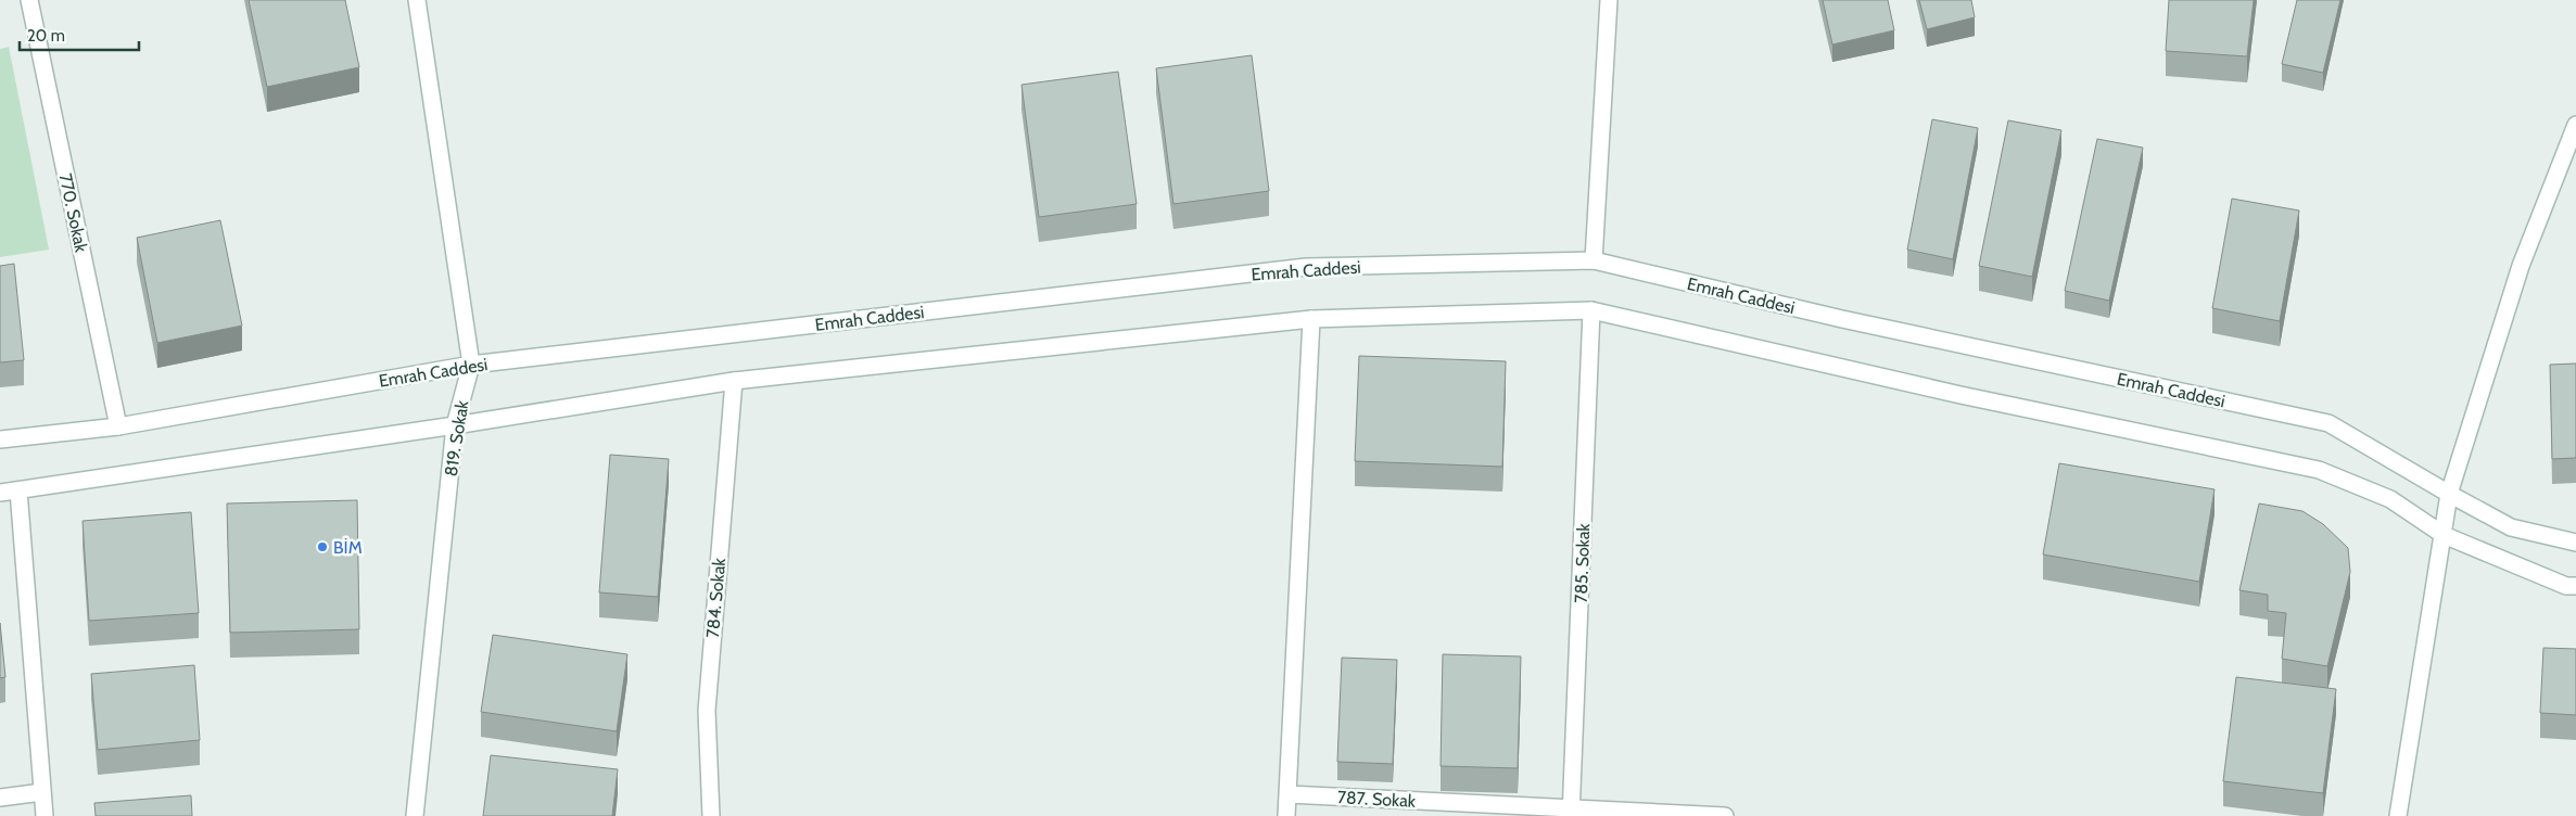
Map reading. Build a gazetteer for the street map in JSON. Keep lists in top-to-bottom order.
{
  "streets": {
    "street": [
      "770. Sokak",
      "Emrah Caddesi",
      "819. Sokak",
      "785. Sokak",
      "784. Sokak",
      "787. Sokak"
    ]
  },
  "crossings": [
    ["770. Sokak", "Emrah Caddesi"],
    ["Emrah Caddesi", "819. Sokak"],
    ["785. Sokak", "787. Sokak"]
  ],
  "places": ["BİM"],
  "scale_bar": "20 m"
}
